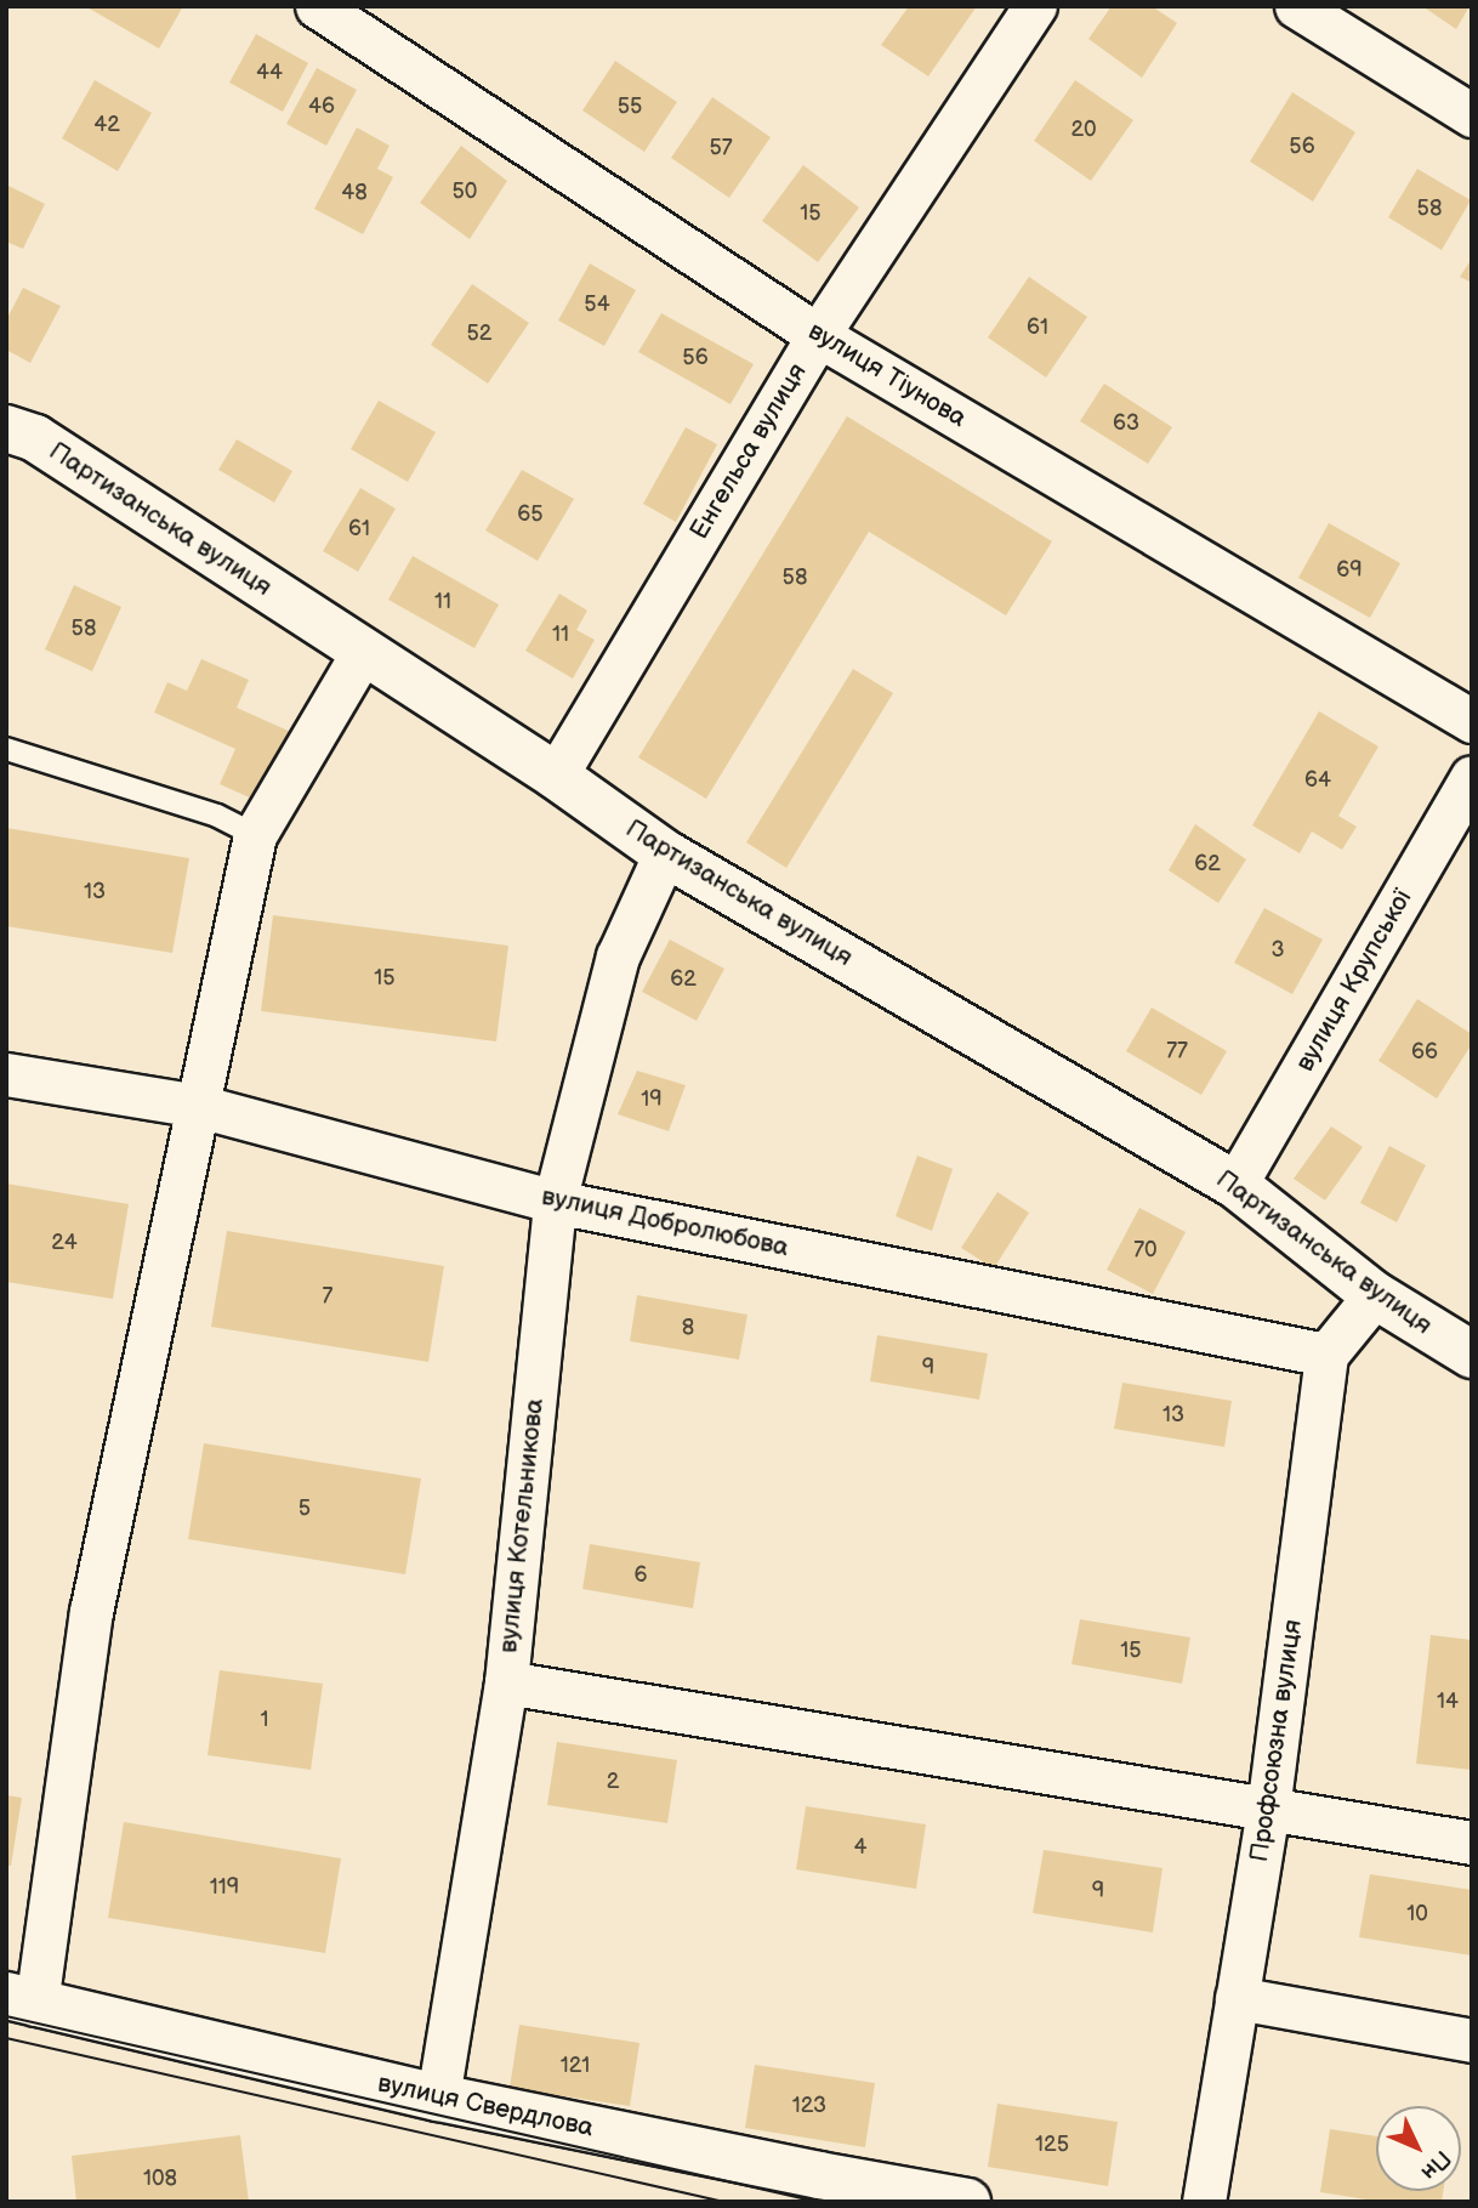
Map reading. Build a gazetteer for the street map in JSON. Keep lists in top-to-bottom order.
{
  "streets": {
    "street": [
      "вулиця Тіунова",
      "Енгельса вулиця",
      "Партизанська вулиця",
      "вулиця Крупської",
      "вулиця Добролюбова",
      "вулиця Котельникова",
      "Профсоюзна вулиця",
      "вулиця Свердлова"
    ]
  },
  "crossings": [
    ["вулиця Тіунова", "Енгельса вулиця"],
    ["Енгельса вулиця", "Партизанська вулиця"],
    ["Партизанська вулиця", "вулиця Крупської"],
    ["Партизанська вулиця", "вулиця Котельникова"],
    ["вулиця Добролюбова", "вулиця Котельникова"],
    ["вулиця Добролюбова", "Профсоюзна вулиця"],
    ["вулиця Котельникова", "вулиця Свердлова"]
  ],
  "house_numbers": [
    "44",
    "46",
    "55",
    "42",
    "20",
    "56",
    "57",
    "50",
    "48",
    "58",
    "15",
    "54",
    "61",
    "52",
    "56",
    "63",
    "65",
    "61",
    "69",
    "58",
    "11",
    "58",
    "11",
    "64",
    "62",
    "13",
    "3",
    "15",
    "62",
    "77",
    "66",
    "19",
    "24",
    "70",
    "7",
    "8",
    "9",
    "13",
    "5",
    "6",
    "15",
    "14",
    "1",
    "2",
    "4",
    "119",
    "9",
    "10",
    "121",
    "123",
    "125",
    "108"
  ],
  "north": "bottom right"
}
